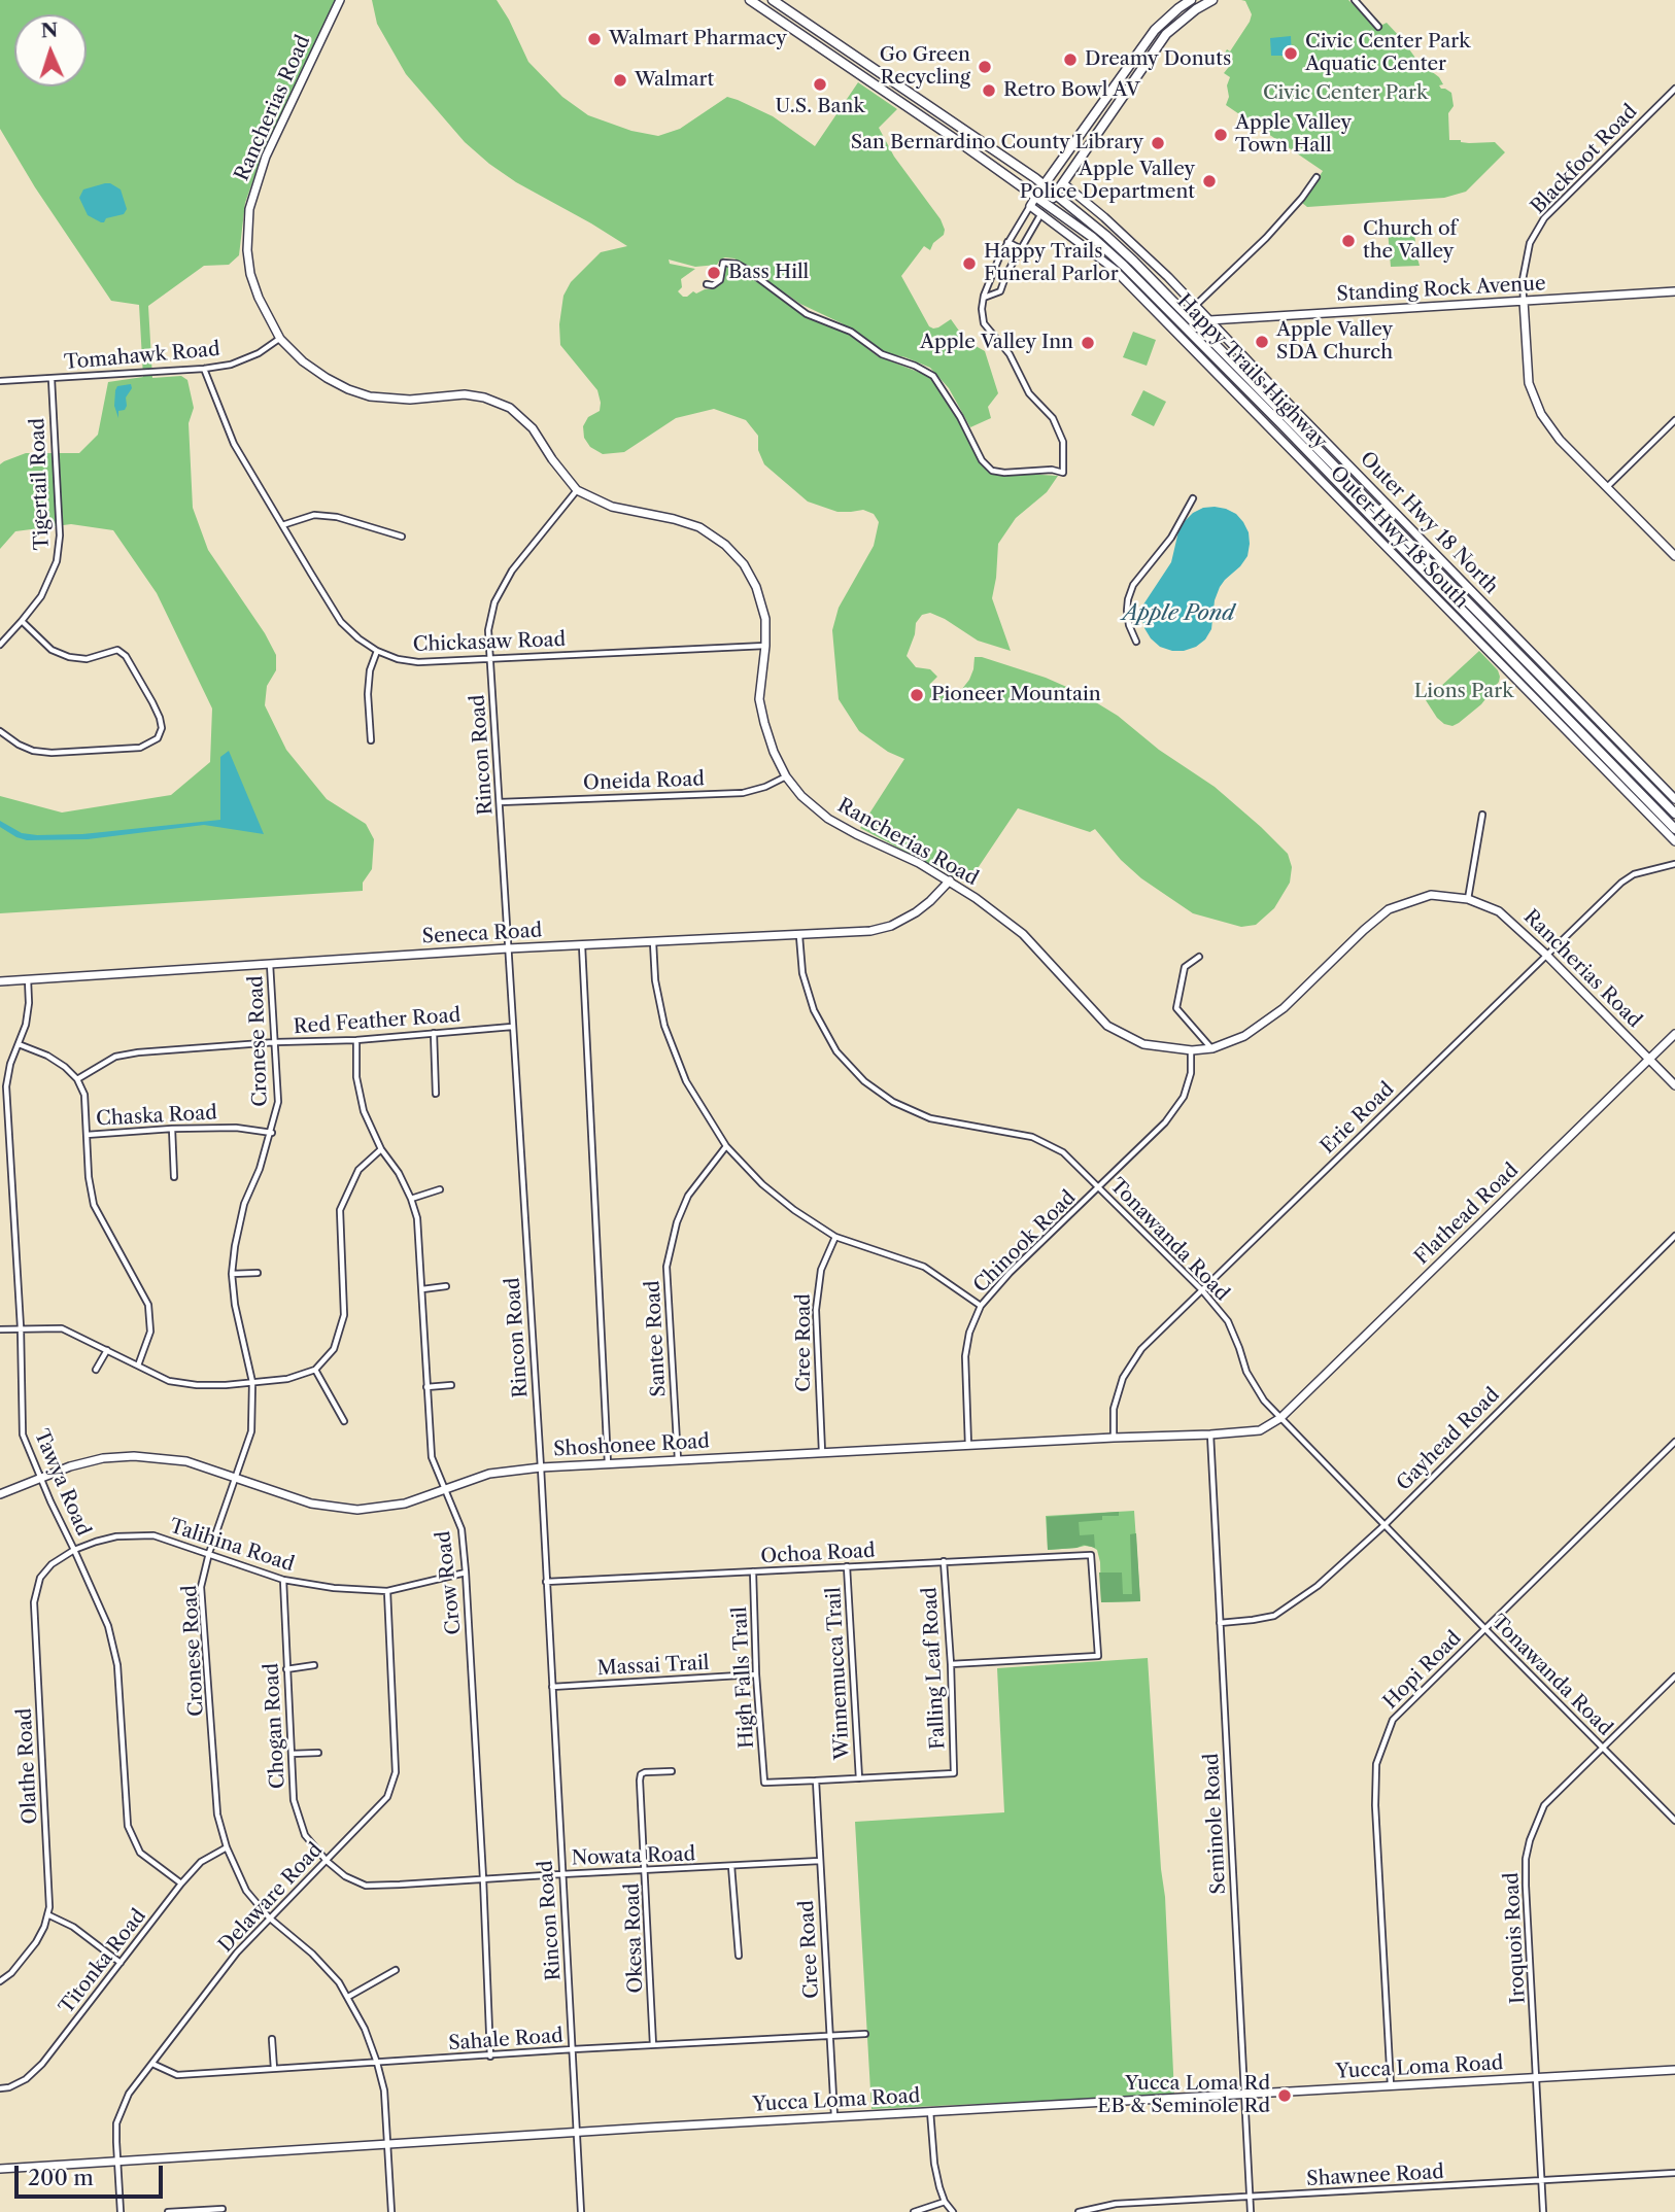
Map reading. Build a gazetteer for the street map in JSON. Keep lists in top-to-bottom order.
{
  "streets": {
    "main road": ["Happy Trails Highway"],
    "street": [
      "Rancherias Road",
      "Blackfoot Road",
      "Standing Rock Avenue",
      "Tomahawk Road",
      "Tigertail Road",
      "Outer Hwy 18 North",
      "Outer Hwy 18 South",
      "Chickasaw Road",
      "Rincon Road",
      "Oneida Road",
      "Seneca Road",
      "Red Feather Road",
      "Cronese Road",
      "Chaska Road",
      "Erie Road",
      "Flathead Road",
      "Tonawanda Road",
      "Chinook Road",
      "Santee Road",
      "Cree Road",
      "Gayhead Road",
      "Shoshonee Road",
      "Tawya Road",
      "Talihina Road",
      "Ochoa Road",
      "Crow Road",
      "Massai Trail",
      "Falling Leaf Road",
      "Hopi Road",
      "Winnemucca Trail",
      "High Falls Trail",
      "Chogan Road",
      "Olathe Road",
      "Seminole Road",
      "Nowata Road",
      "Delaware Road",
      "Okesa Road",
      "Iroquois Road",
      "Titonka Road",
      "Sahale Road",
      "Yucca Loma Road",
      "Shawnee Road"
    ]
  },
  "crossings": [
    ["Rancherias Road", "Tomahawk Road"],
    ["Rancherias Road", "Chickasaw Road"],
    ["Rancherias Road", "Rincon Road"],
    ["Rancherias Road", "Oneida Road"],
    ["Rancherias Road", "Seneca Road"],
    ["Rancherias Road", "Erie Road"],
    ["Rancherias Road", "Flathead Road"],
    ["Rancherias Road", "Chinook Road"],
    ["Blackfoot Road", "Standing Rock Avenue"],
    ["Standing Rock Avenue", "Outer Hwy 18 North"],
    ["Tomahawk Road", "Tigertail Road"],
    ["Tomahawk Road", "Chickasaw Road"],
    ["Chickasaw Road", "Rincon Road"],
    ["Rincon Road", "Oneida Road"],
    ["Rincon Road", "Seneca Road"],
    ["Rincon Road", "Red Feather Road"],
    ["Rincon Road", "Shoshonee Road"],
    ["Rincon Road", "Ochoa Road"],
    ["Rincon Road", "Massai Trail"],
    ["Rincon Road", "Nowata Road"],
    ["Rincon Road", "Sahale Road"],
    ["Rincon Road", "Yucca Loma Road"],
    ["Seneca Road", "Cronese Road"],
    ["Seneca Road", "Tonawanda Road"],
    ["Seneca Road", "Tawya Road"],
    ["Red Feather Road", "Cronese Road"],
    ["Red Feather Road", "Crow Road"],
    ["Cronese Road", "Chaska Road"],
    ["Cronese Road", "Shoshonee Road"],
    ["Cronese Road", "Talihina Road"],
    ["Cronese Road", "Delaware Road"],
    ["Cronese Road", "Titonka Road"],
    ["Cronese Road", "Sahale Road"],
    ["Cronese Road", "Yucca Loma Road"],
    ["Erie Road", "Tonawanda Road"],
    ["Erie Road", "Shoshonee Road"],
    ["Flathead Road", "Tonawanda Road"],
    ["Flathead Road", "Shoshonee Road"],
    ["Tonawanda Road", "Chinook Road"],
    ["Tonawanda Road", "Gayhead Road"],
    ["Tonawanda Road", "Shoshonee Road"],
    ["Tonawanda Road", "Hopi Road"],
    ["Tonawanda Road", "Iroquois Road"],
    ["Chinook Road", "Shoshonee Road"],
    ["Santee Road", "Shoshonee Road"],
    ["Cree Road", "Shoshonee Road"],
    ["Cree Road", "High Falls Trail"],
    ["Cree Road", "Nowata Road"],
    ["Cree Road", "Sahale Road"],
    ["Cree Road", "Yucca Loma Road"],
    ["Gayhead Road", "Seminole Road"],
    ["Shoshonee Road", "Tawya Road"],
    ["Shoshonee Road", "Crow Road"],
    ["Shoshonee Road", "Seminole Road"],
    ["Tawya Road", "Talihina Road"],
    ["Tawya Road", "Olathe Road"],
    ["Tawya Road", "Titonka Road"],
    ["Talihina Road", "Crow Road"],
    ["Talihina Road", "Chogan Road"],
    ["Talihina Road", "Olathe Road"],
    ["Talihina Road", "Delaware Road"],
    ["Ochoa Road", "Falling Leaf Road"],
    ["Ochoa Road", "Winnemucca Trail"],
    ["Ochoa Road", "High Falls Trail"],
    ["Crow Road", "Nowata Road"],
    ["Crow Road", "Sahale Road"],
    ["Massai Trail", "High Falls Trail"],
    ["Falling Leaf Road", "Winnemucca Trail"],
    ["Hopi Road", "Yucca Loma Road"],
    ["Chogan Road", "Nowata Road"],
    ["Chogan Road", "Delaware Road"],
    ["Seminole Road", "Yucca Loma Road"],
    ["Seminole Road", "Shawnee Road"],
    ["Nowata Road", "Delaware Road"],
    ["Nowata Road", "Okesa Road"],
    ["Delaware Road", "Sahale Road"],
    ["Delaware Road", "Yucca Loma Road"],
    ["Okesa Road", "Sahale Road"],
    ["Iroquois Road", "Yucca Loma Road"],
    ["Iroquois Road", "Shawnee Road"]
  ],
  "water": ["Apple Pond"],
  "parks": ["Civic Center Park", "Lions Park"],
  "places": [
    "Walmart Pharmacy",
    "Civic Center Park Aquatic Center",
    "Dreamy Donuts",
    "Go Green Recycling",
    "Walmart",
    "U.S. Bank",
    "Retro Bowl AV",
    "Apple Valley Town Hall",
    "San Bernardino County Library",
    "Apple Valley Police Department",
    "Church of the Valley",
    "Happy Trails Funeral Parlor",
    "Bass Hill",
    "Apple Valley SDA Church",
    "Apple Valley Inn",
    "Pioneer Mountain",
    "Yucca Loma Rd EB & Seminole Rd"
  ],
  "scale_bar": "200 m",
  "north": "top"
}
